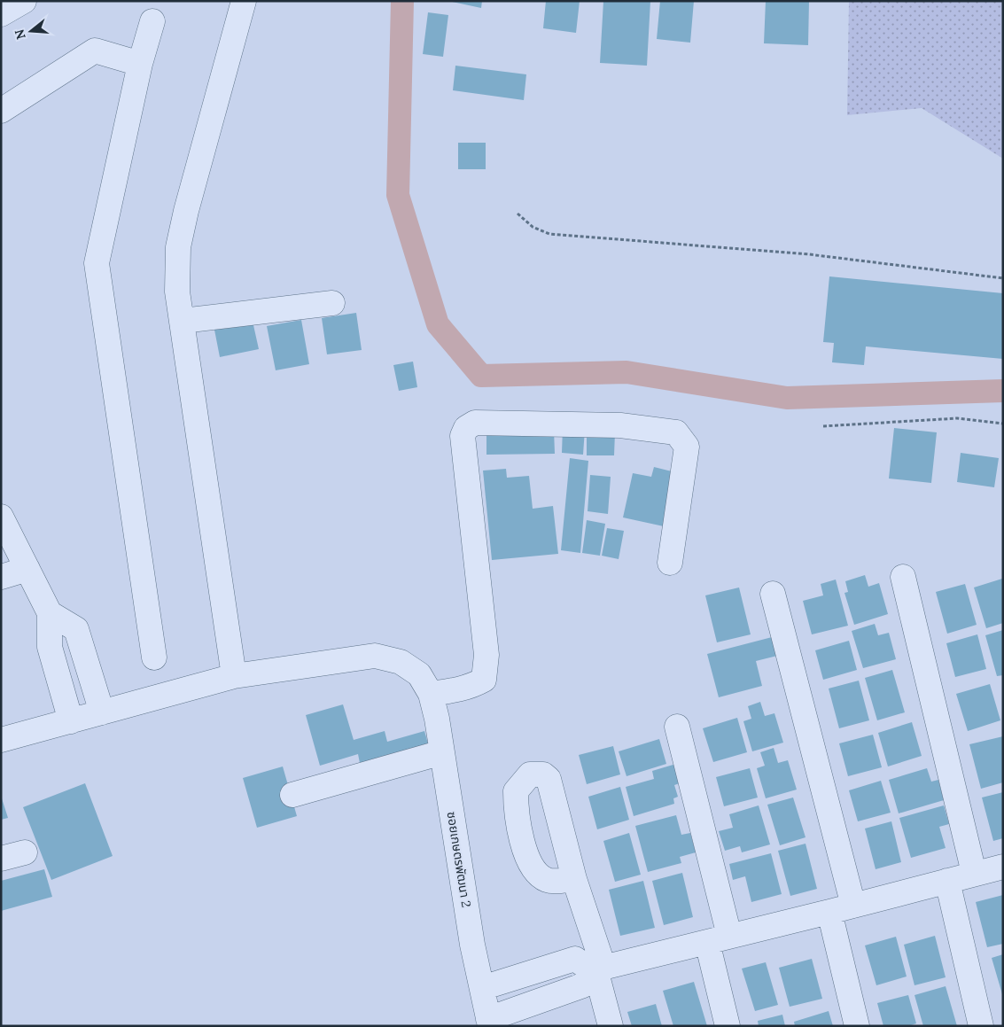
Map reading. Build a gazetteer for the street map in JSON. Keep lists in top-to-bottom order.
{
  "streets": {
    "street": ["ซอยเกษตรพัฒนา 2"]
  },
  "north": "left"
}
